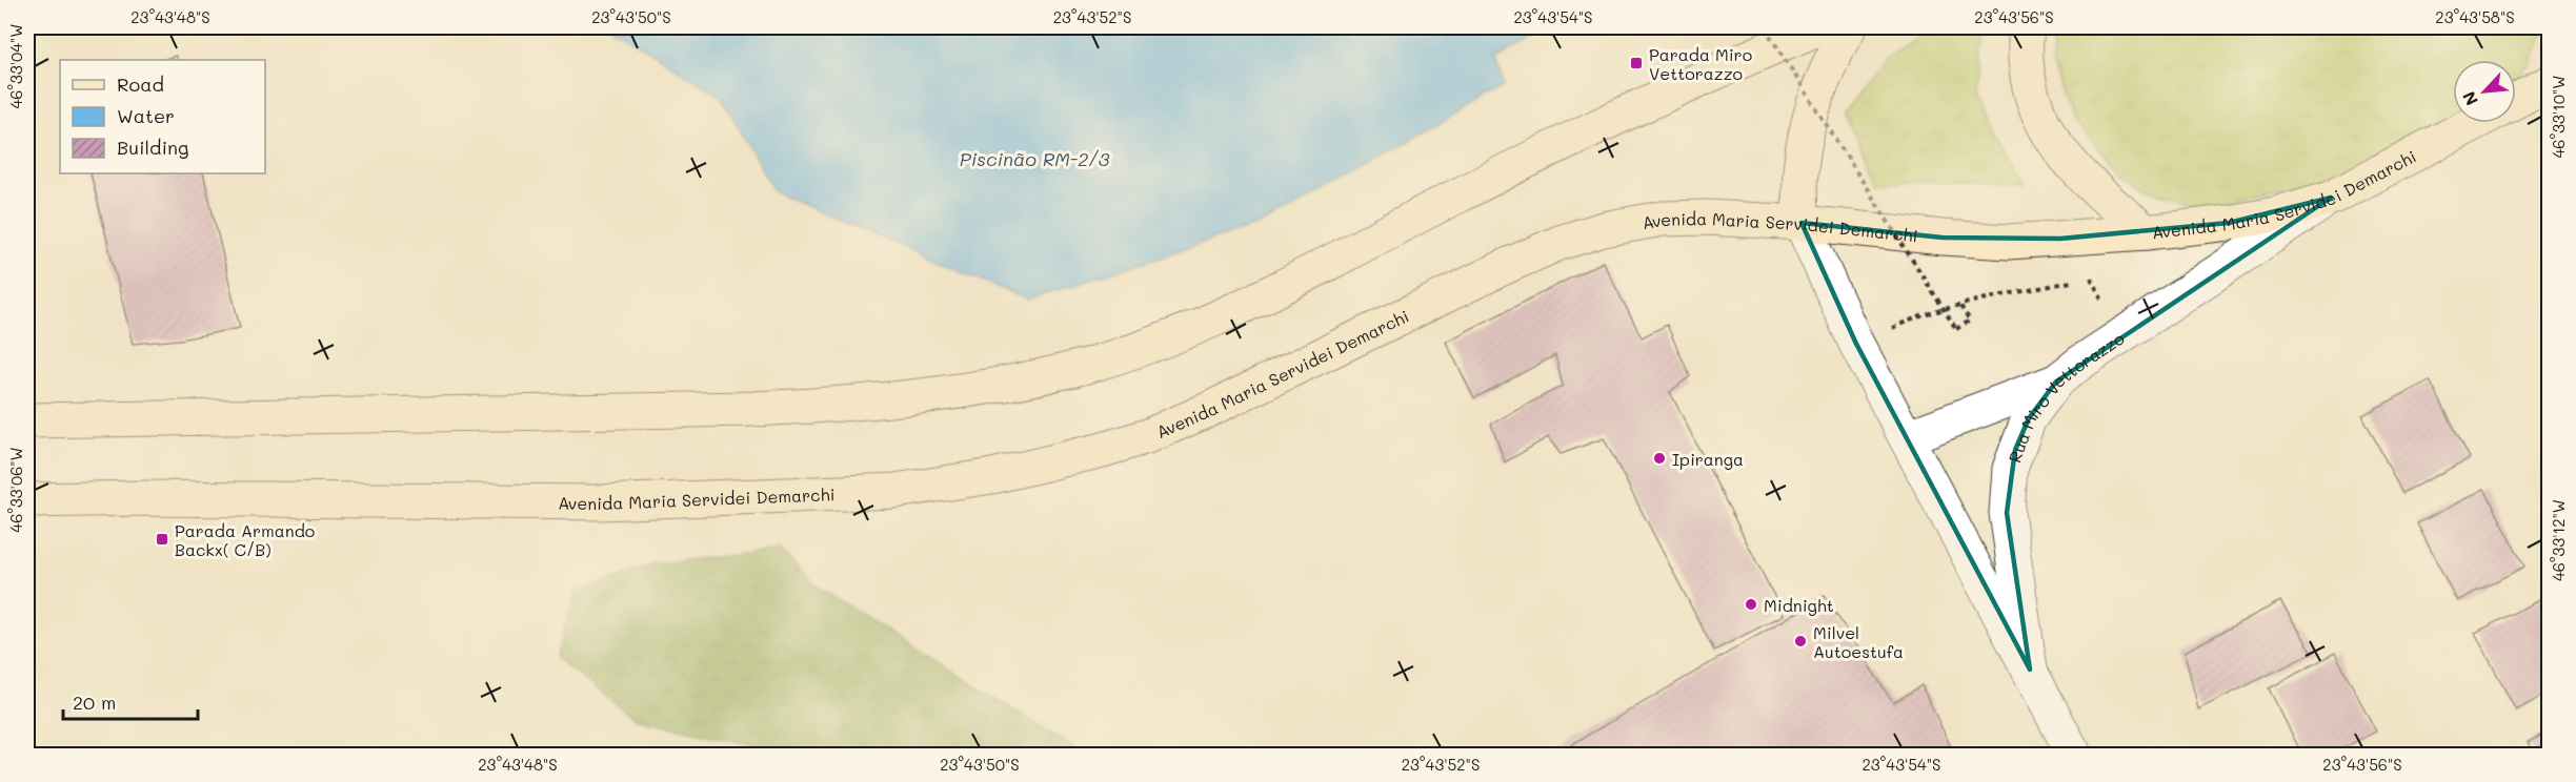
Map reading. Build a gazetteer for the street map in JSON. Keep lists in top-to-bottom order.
{
  "streets": {
    "main road": ["Avenida Maria Servidei Demarchi"],
    "street": ["Rua Miro Vettorazzo"]
  },
  "crossings": [
    ["Avenida Maria Servidei Demarchi", "Rua Miro Vettorazzo"]
  ],
  "water": ["Piscinão RM-2/3"],
  "places": {
    "transit": ["Parada Miro Vettorazzo", "Parada Armando Backx( C/B)"],
    "other": ["Ipiranga", "Midnight", "Milvel Autoestufa"]
  },
  "legend": ["Road", "Water", "Building"],
  "scale_bar": "20 m",
  "north": "bottom left",
  "coordinates": [
    "23°43'48\"S",
    "23°43'50\"S",
    "23°43'52\"S",
    "23°43'54\"S",
    "23°43'56\"S",
    "23°43'58\"S",
    "46°33'04\"W",
    "46°33'10\"W",
    "46°33'06\"W",
    "46°33'12\"W"
  ]
}
